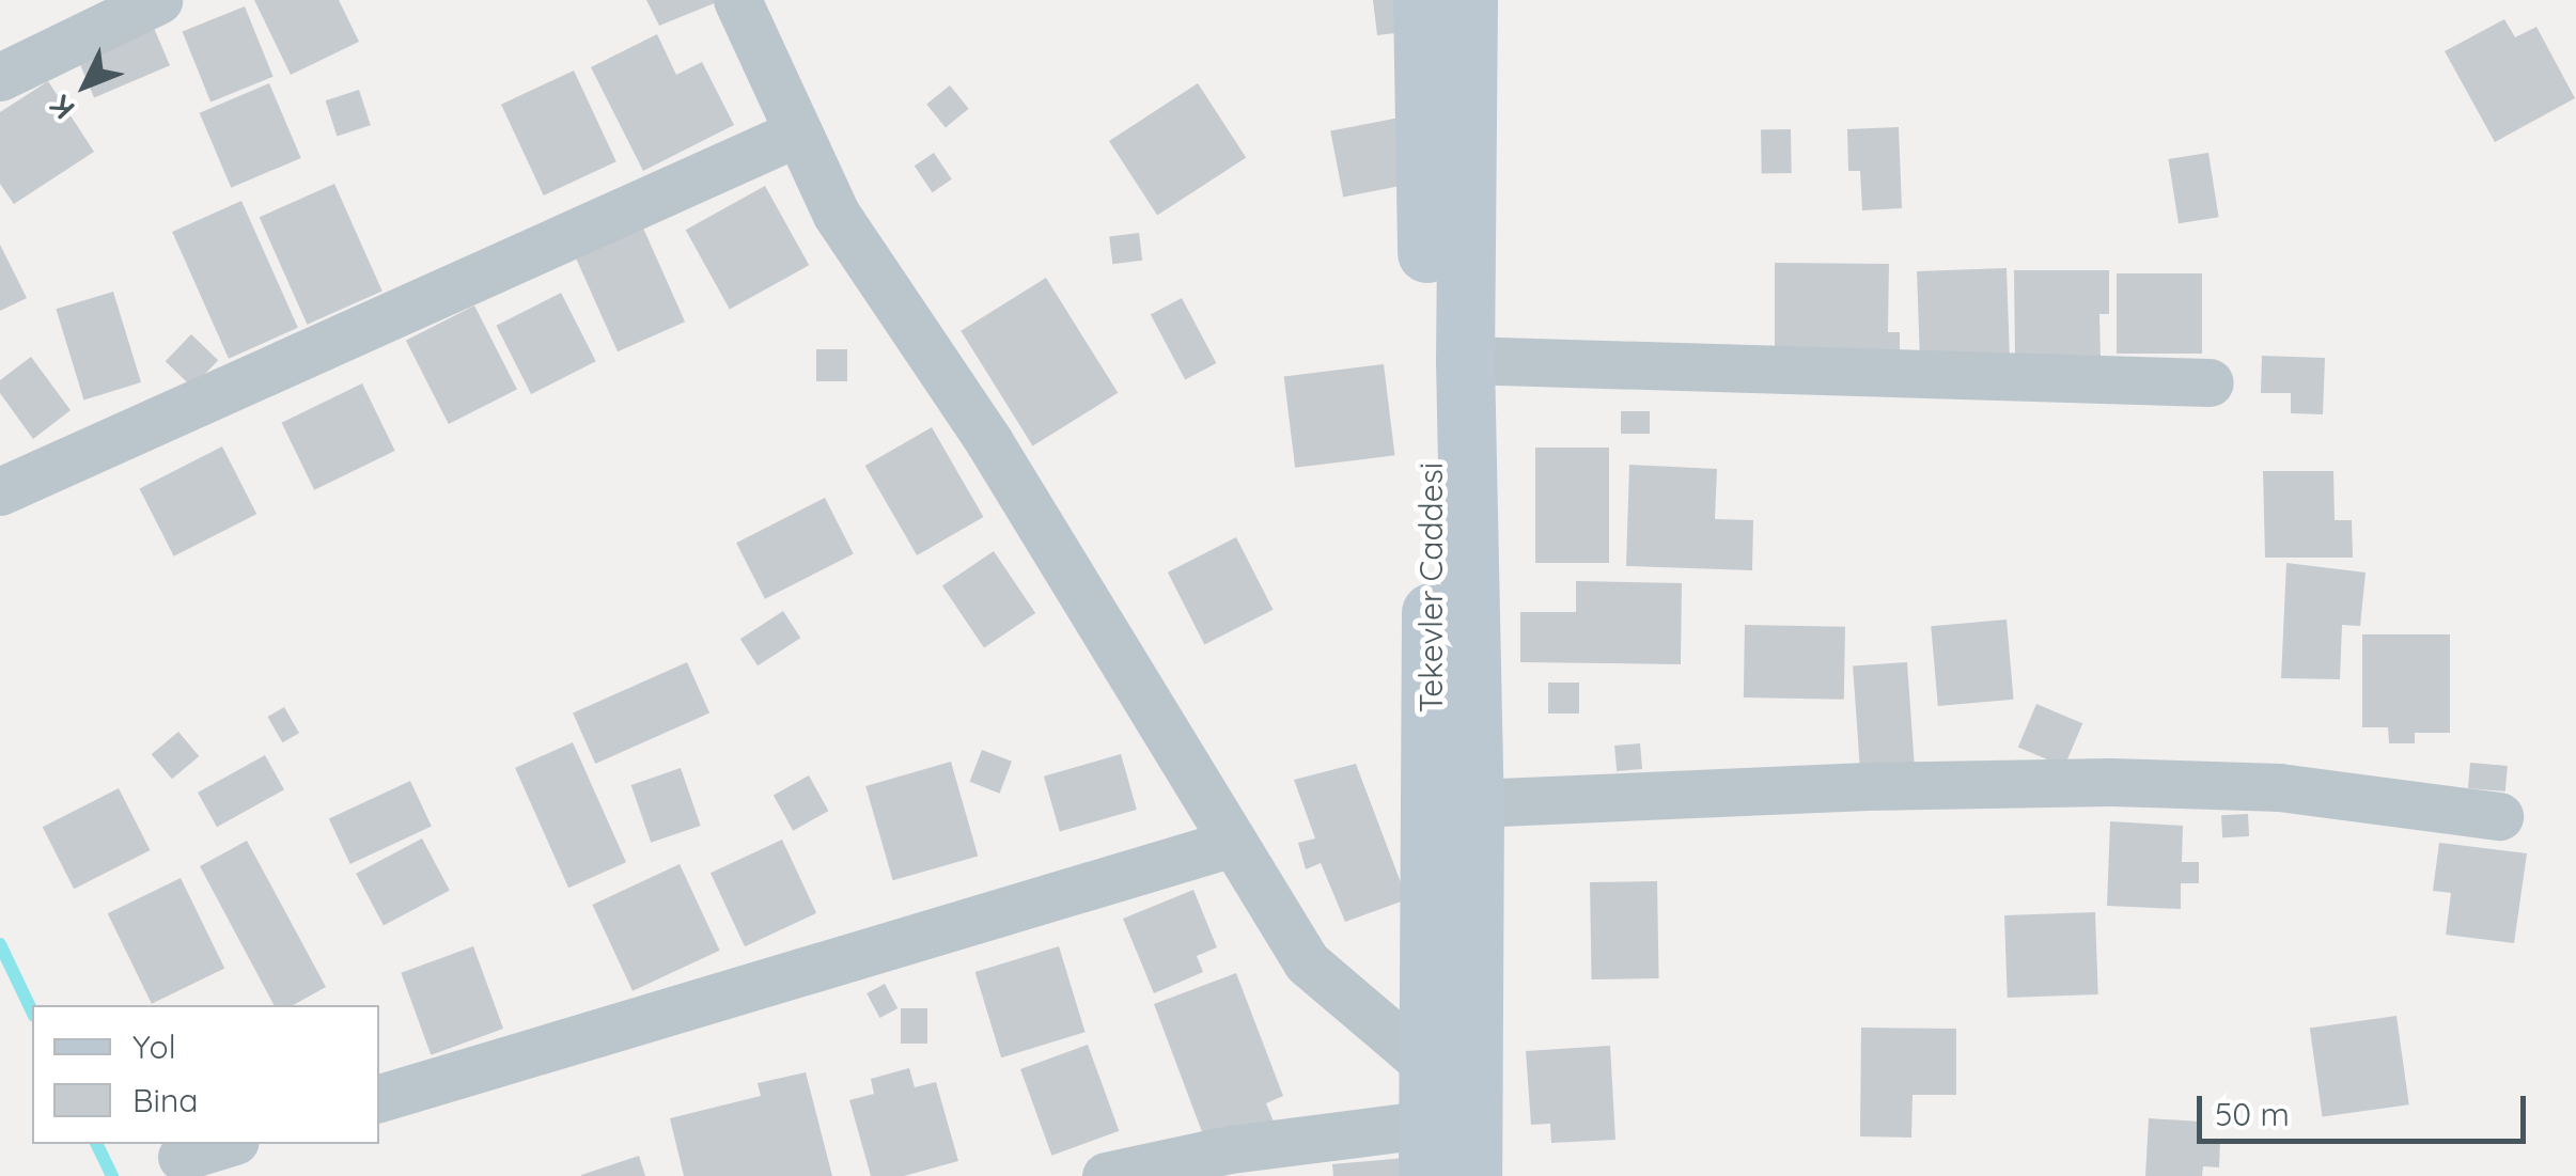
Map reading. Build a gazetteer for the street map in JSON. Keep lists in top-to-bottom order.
{
  "streets": {
    "street": ["Tekevler Caddesi"]
  },
  "legend": ["Yol", "Bina"],
  "scale_bar": "50 m",
  "north": "bottom left"
}
